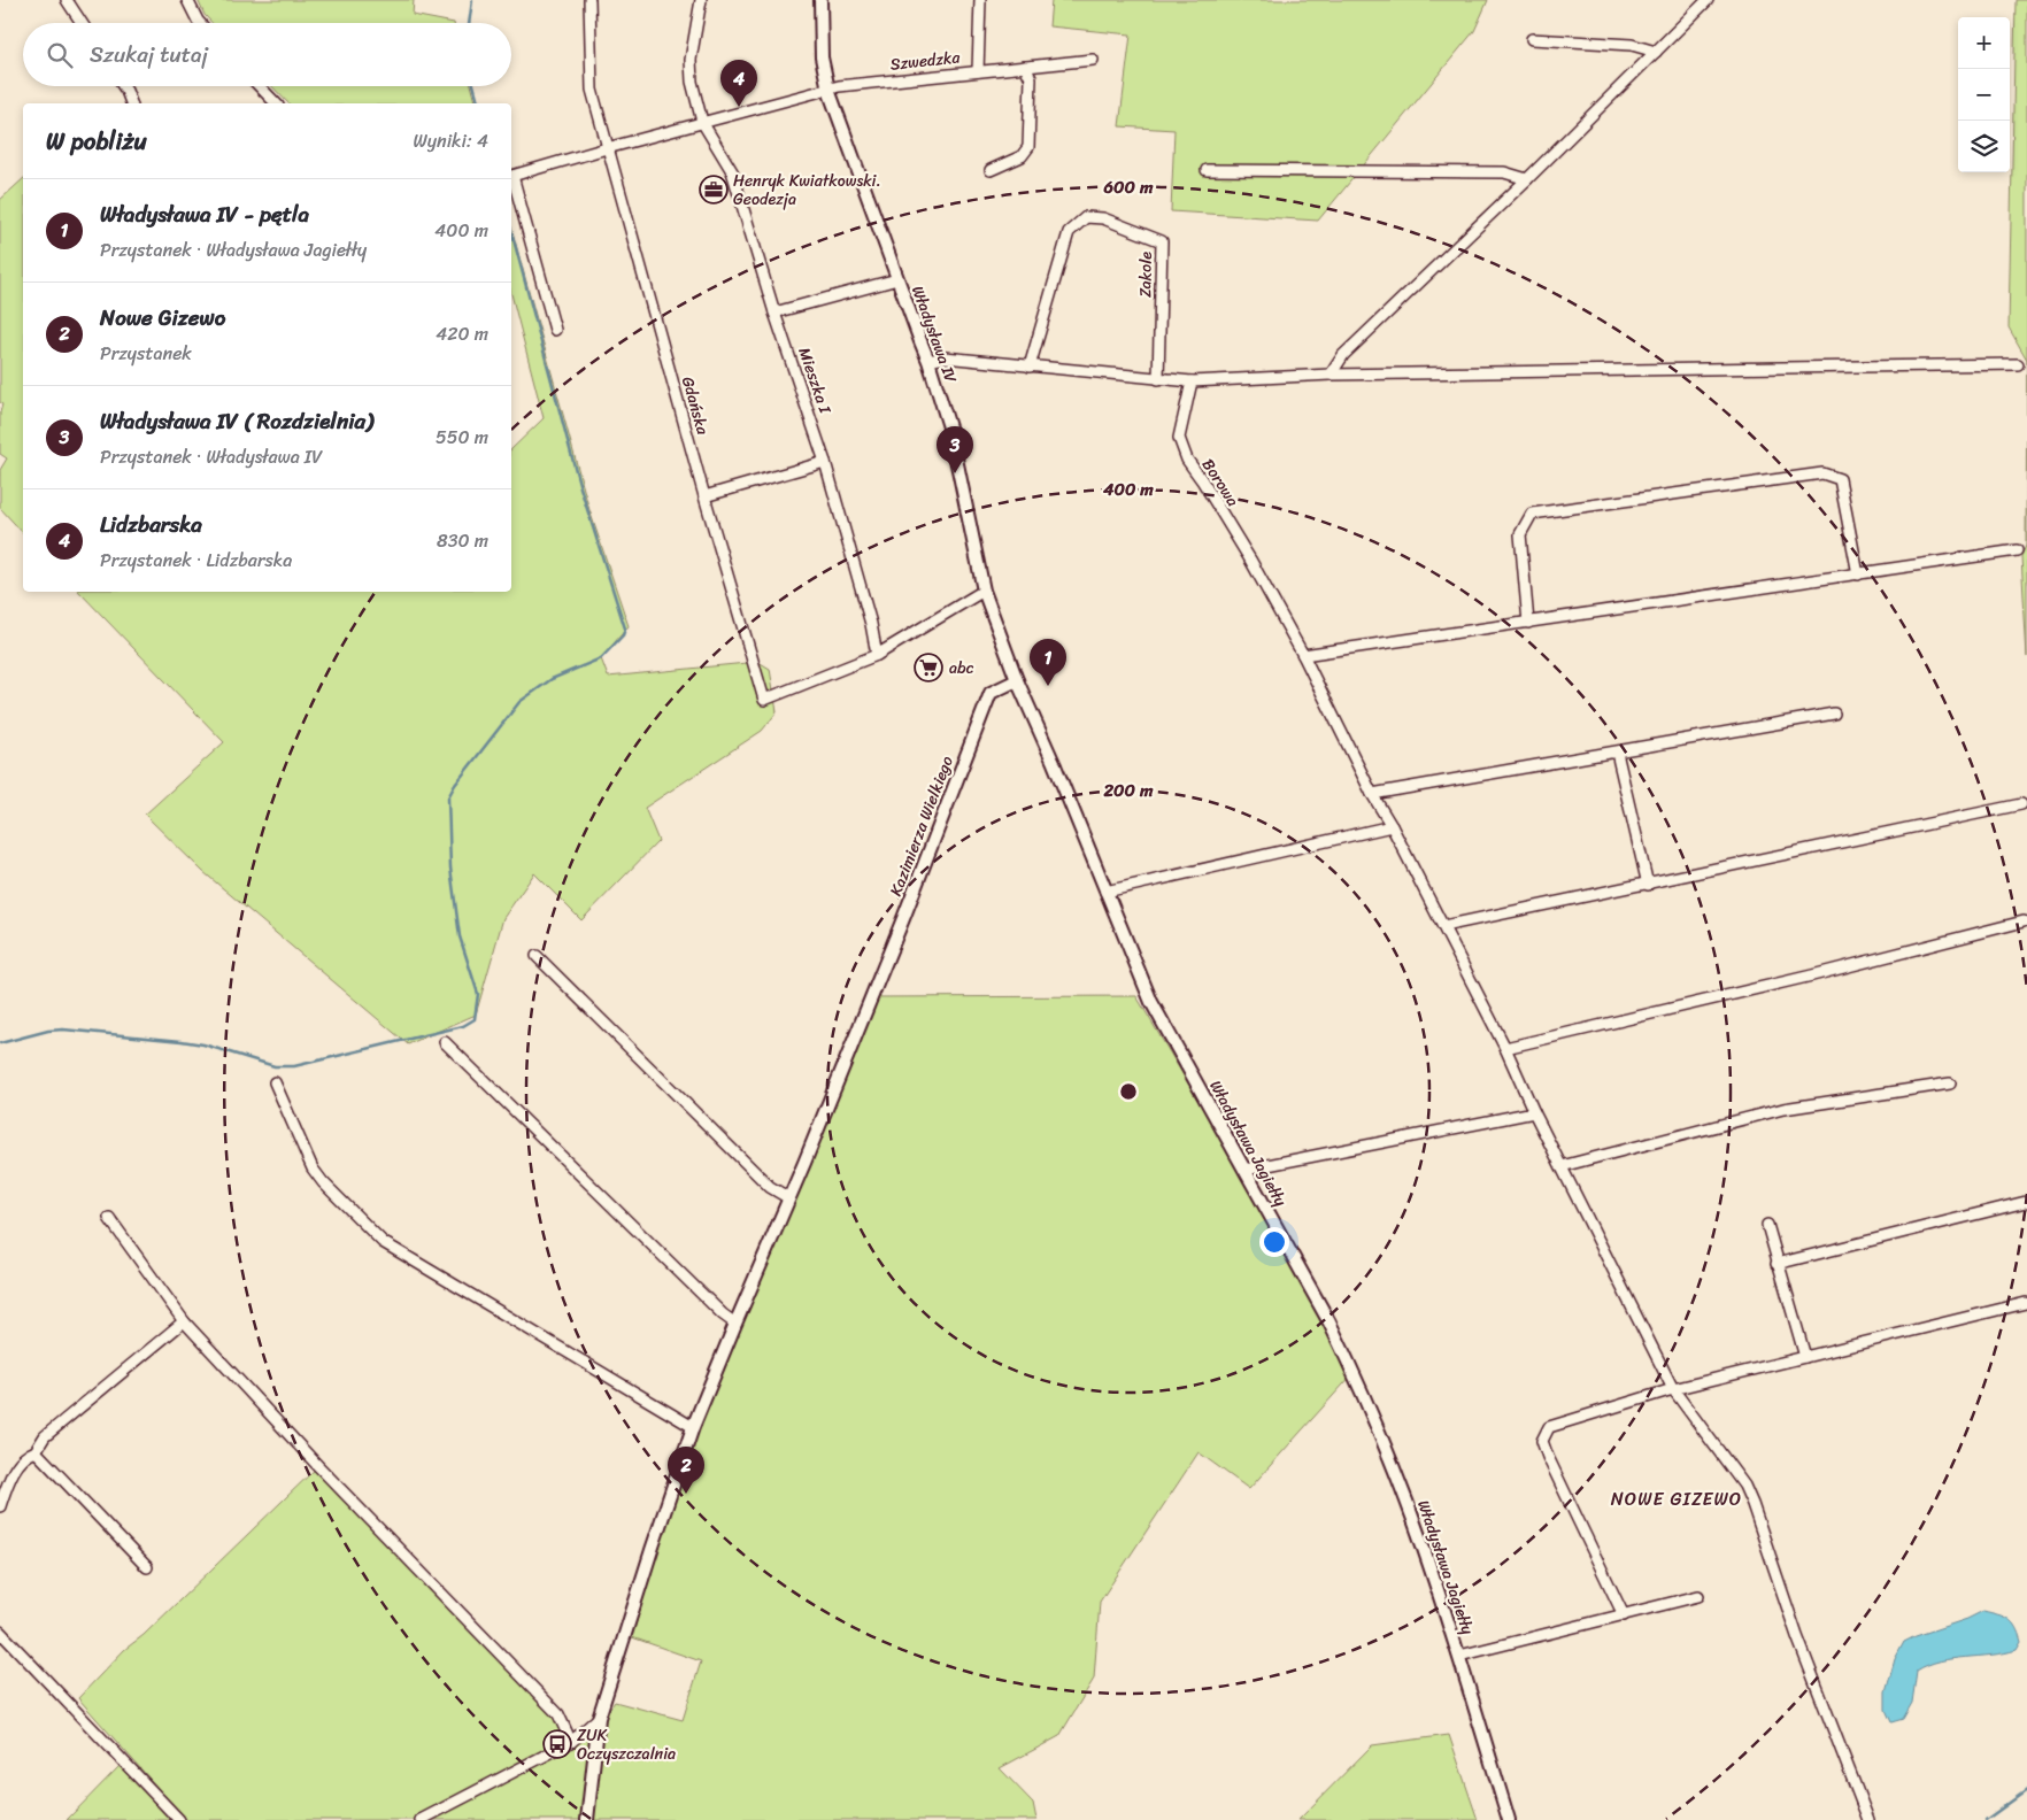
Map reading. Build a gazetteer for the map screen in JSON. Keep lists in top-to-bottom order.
{
  "streets": {
    "street": [
      "Szwedzka",
      "Zakole",
      "Władysława IV",
      "Mieszka I",
      "Gdańska",
      "Borowa",
      "Kazimierza Wielkiego",
      "Władysława Jagiełły"
    ]
  },
  "crossings": [
    ["Szwedzka", "Władysława IV"],
    ["Szwedzka", "Mieszka I"],
    ["Szwedzka", "Gdańska"],
    ["Władysława IV", "Kazimierza Wielkiego"],
    ["Władysława IV", "Władysława Jagiełły"],
    ["Mieszka I", "Gdańska"],
    ["Kazimierza Wielkiego", "Władysława Jagiełły"]
  ],
  "districts": ["NOWE GIZEWO"],
  "places": {
    "office": ["Henryk Kwiatkowski. Geodezja"],
    "supermarket": ["abc"],
    "bus stop": ["ZUK Oczyszczalnia"]
  },
  "page": {
    "map_buttons": ["+", "−"],
    "search": "Szukaj tutaj",
    "pins": [
      "4",
      "3",
      "1",
      "2"
    ],
    "heading": ["W pobliżu", "Wyniki: 4"],
    "list": [
      {
        "mark": "1",
        "name": "Władysława IV - pętla",
        "note": "Przystanek · Władysława Jagiełły",
        "value": "400 m"
      },
      {
        "mark": "2",
        "name": "Nowe Gizewo",
        "note": "Przystanek",
        "value": "420 m"
      },
      {
        "mark": "3",
        "name": "Władysława IV ( Rozdzielnia)",
        "note": "Przystanek · Władysława IV",
        "value": "550 m"
      },
      {
        "mark": "4",
        "name": "Lidzbarska",
        "note": "Przystanek · Lidzbarska",
        "value": "830 m"
      }
    ]
  },
  "rings": ["600 m", "400 m", "200 m"]
}
